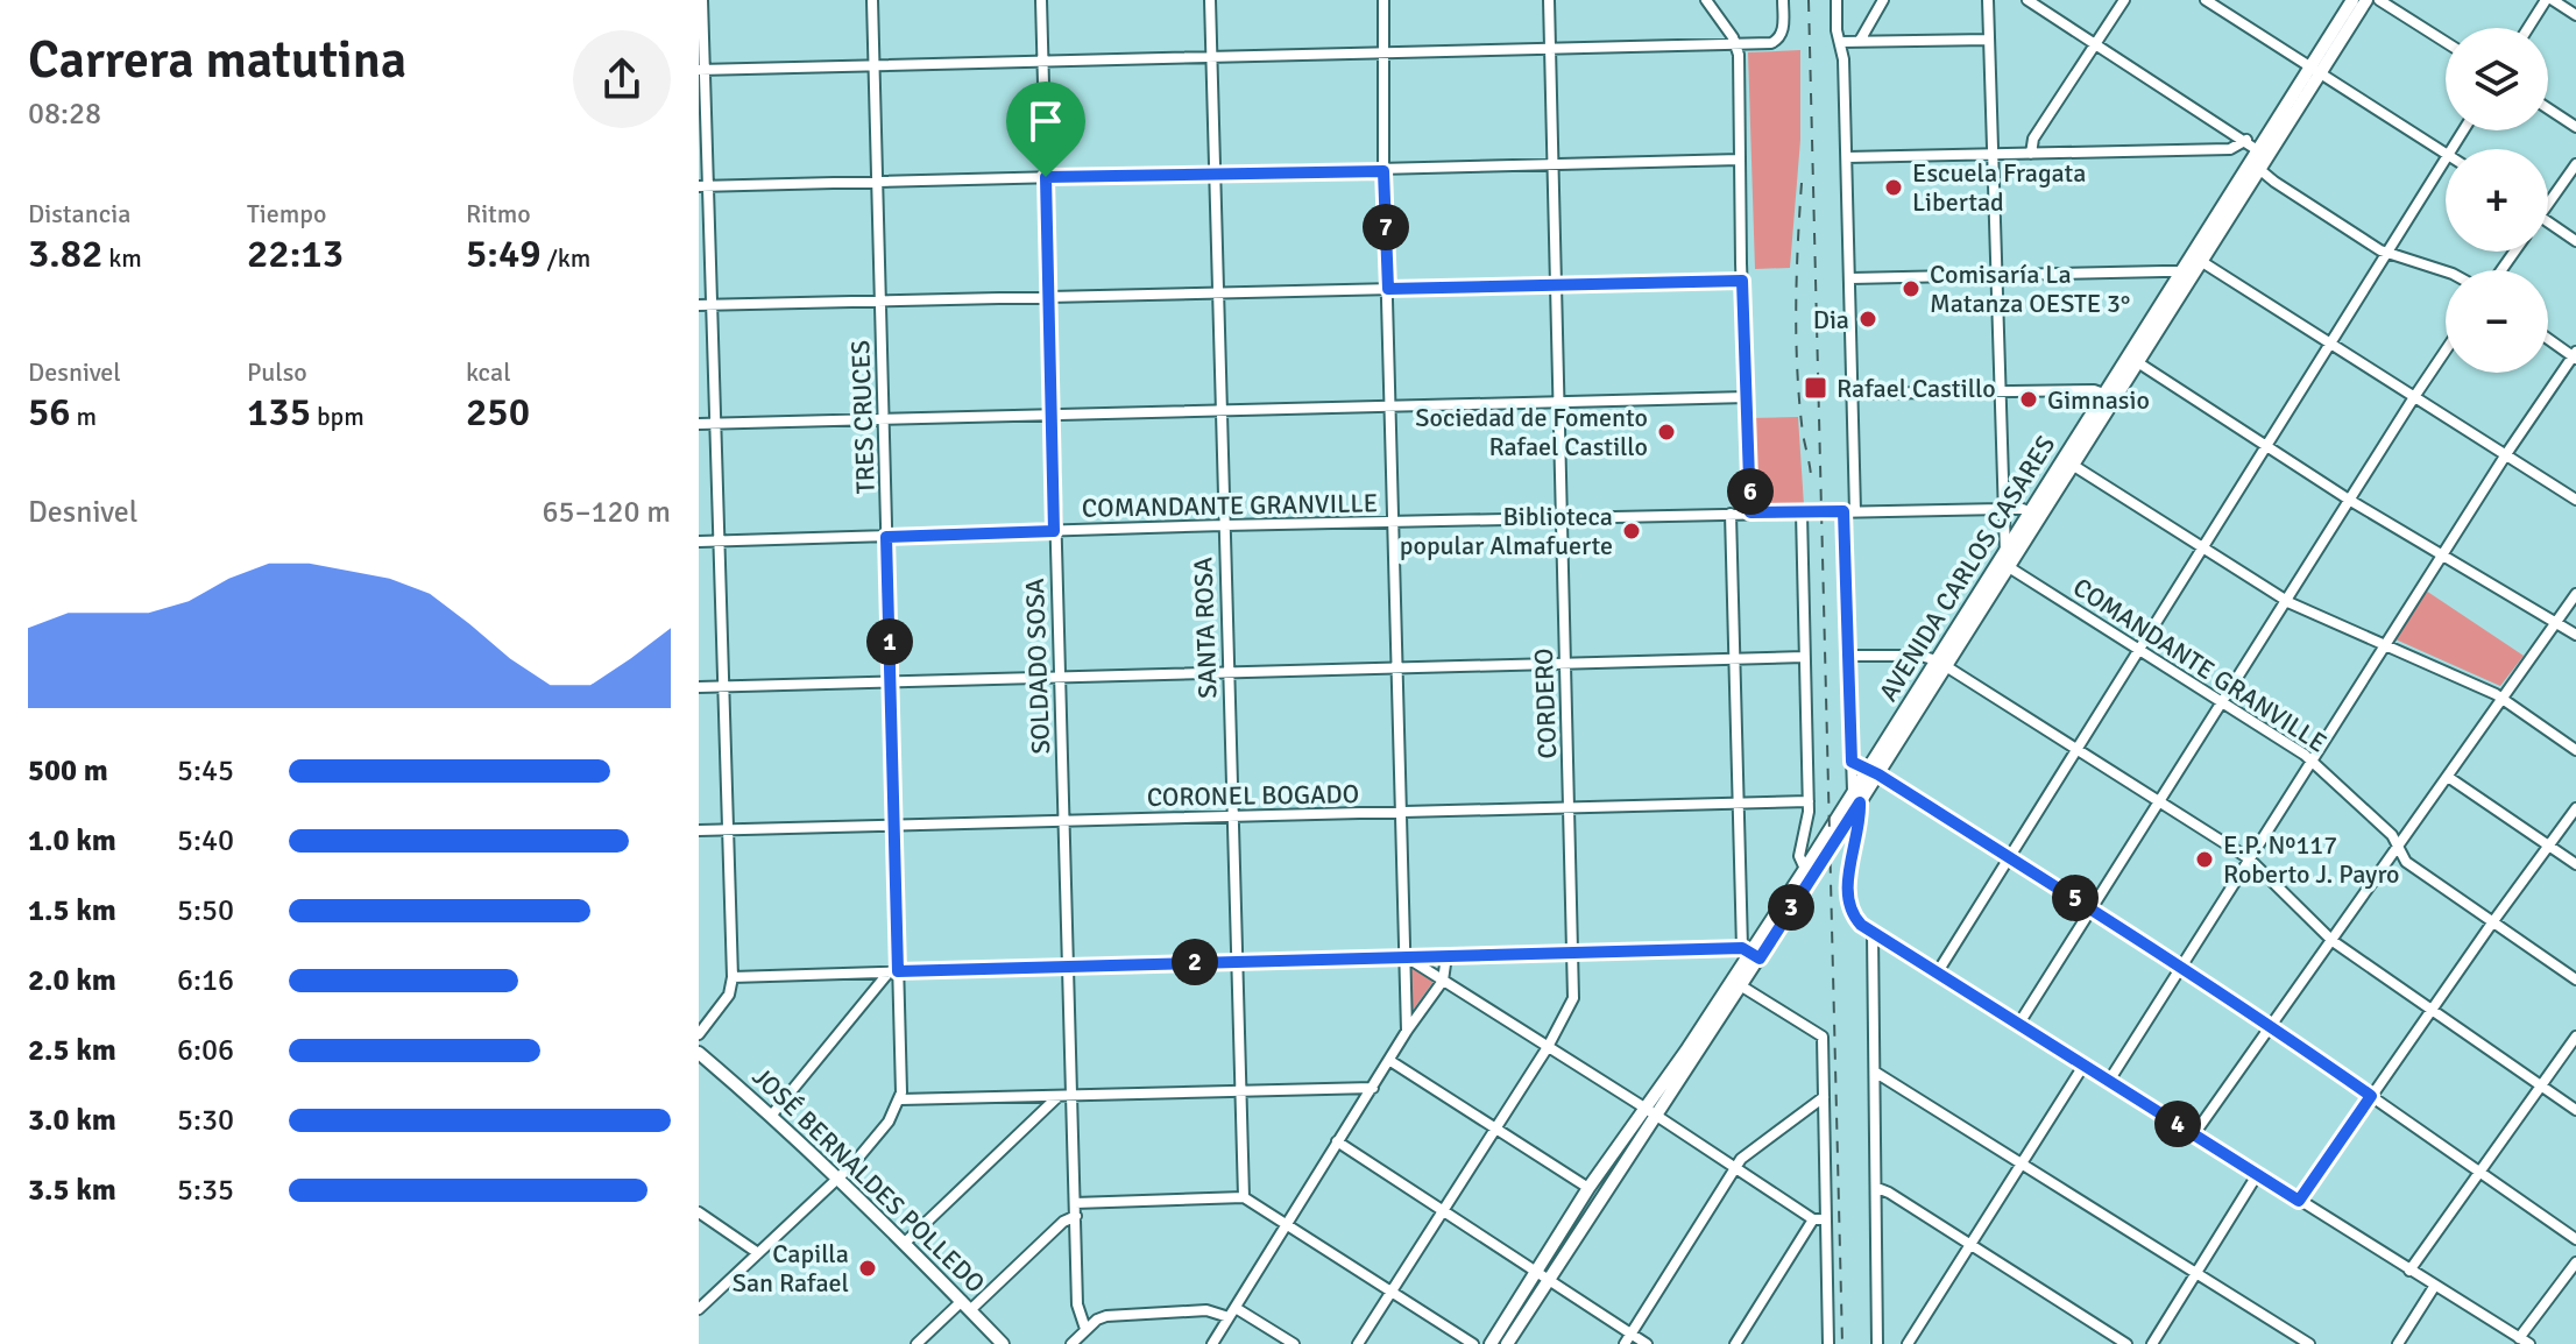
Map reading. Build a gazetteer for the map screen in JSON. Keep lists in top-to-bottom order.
{
  "streets": {
    "main road": ["AVENIDA CARLOS CASARES", "JOSÉ BERNALDES POLLEDO"],
    "street": [
      "TRES CRUCES",
      "COMANDANTE GRANVILLE",
      "SANTA ROSA",
      "SOLDADO SOSA",
      "CORDERO",
      "CORONEL BOGADO"
    ]
  },
  "crossings": [
    ["TRES CRUCES", "COMANDANTE GRANVILLE"],
    ["TRES CRUCES", "CORONEL BOGADO"],
    ["COMANDANTE GRANVILLE", "AVENIDA CARLOS CASARES"],
    ["COMANDANTE GRANVILLE", "SANTA ROSA"],
    ["COMANDANTE GRANVILLE", "SOLDADO SOSA"],
    ["COMANDANTE GRANVILLE", "CORDERO"],
    ["SANTA ROSA", "CORONEL BOGADO"],
    ["SOLDADO SOSA", "CORONEL BOGADO"],
    ["CORDERO", "CORONEL BOGADO"]
  ],
  "places": {
    "other": [
      "Escuela Fragata Libertad",
      "Comisaría La Matanza OESTE 3°",
      "Dia",
      "Gimnasio",
      "Sociedad de Fomento Rafael Castillo",
      "Biblioteca popular Almafuerte",
      "E.P. Nº117 Roberto J. Payro",
      "Capilla San Rafael"
    ],
    "transit": ["Rafael Castillo"]
  },
  "page": {
    "heading": ["Carrera matutina", "08:28"],
    "map_buttons": ["+", "−"],
    "stats": [
      ["Distancia", "3.82 km"],
      ["Tiempo", "22:13"],
      ["Ritmo", "5:49 /km"],
      ["Desnivel", "56 m"],
      ["Pulso", "135 bpm"],
      ["kcal", "250"]
    ],
    "pins": [
      "7",
      "6",
      "1",
      "5",
      "3",
      "2",
      "4"
    ],
    "chart": ["Desnivel", "65–120 m"],
    "list": [
      {
        "name": "500 m",
        "note": "5:45"
      },
      {
        "name": "1.0 km",
        "note": "5:40"
      },
      {
        "name": "1.5 km",
        "note": "5:50"
      },
      {
        "name": "2.0 km",
        "note": "6:16"
      },
      {
        "name": "2.5 km",
        "note": "6:06"
      },
      {
        "name": "3.0 km",
        "note": "5:30"
      },
      {
        "name": "3.5 km",
        "note": "5:35"
      }
    ]
  }
}
